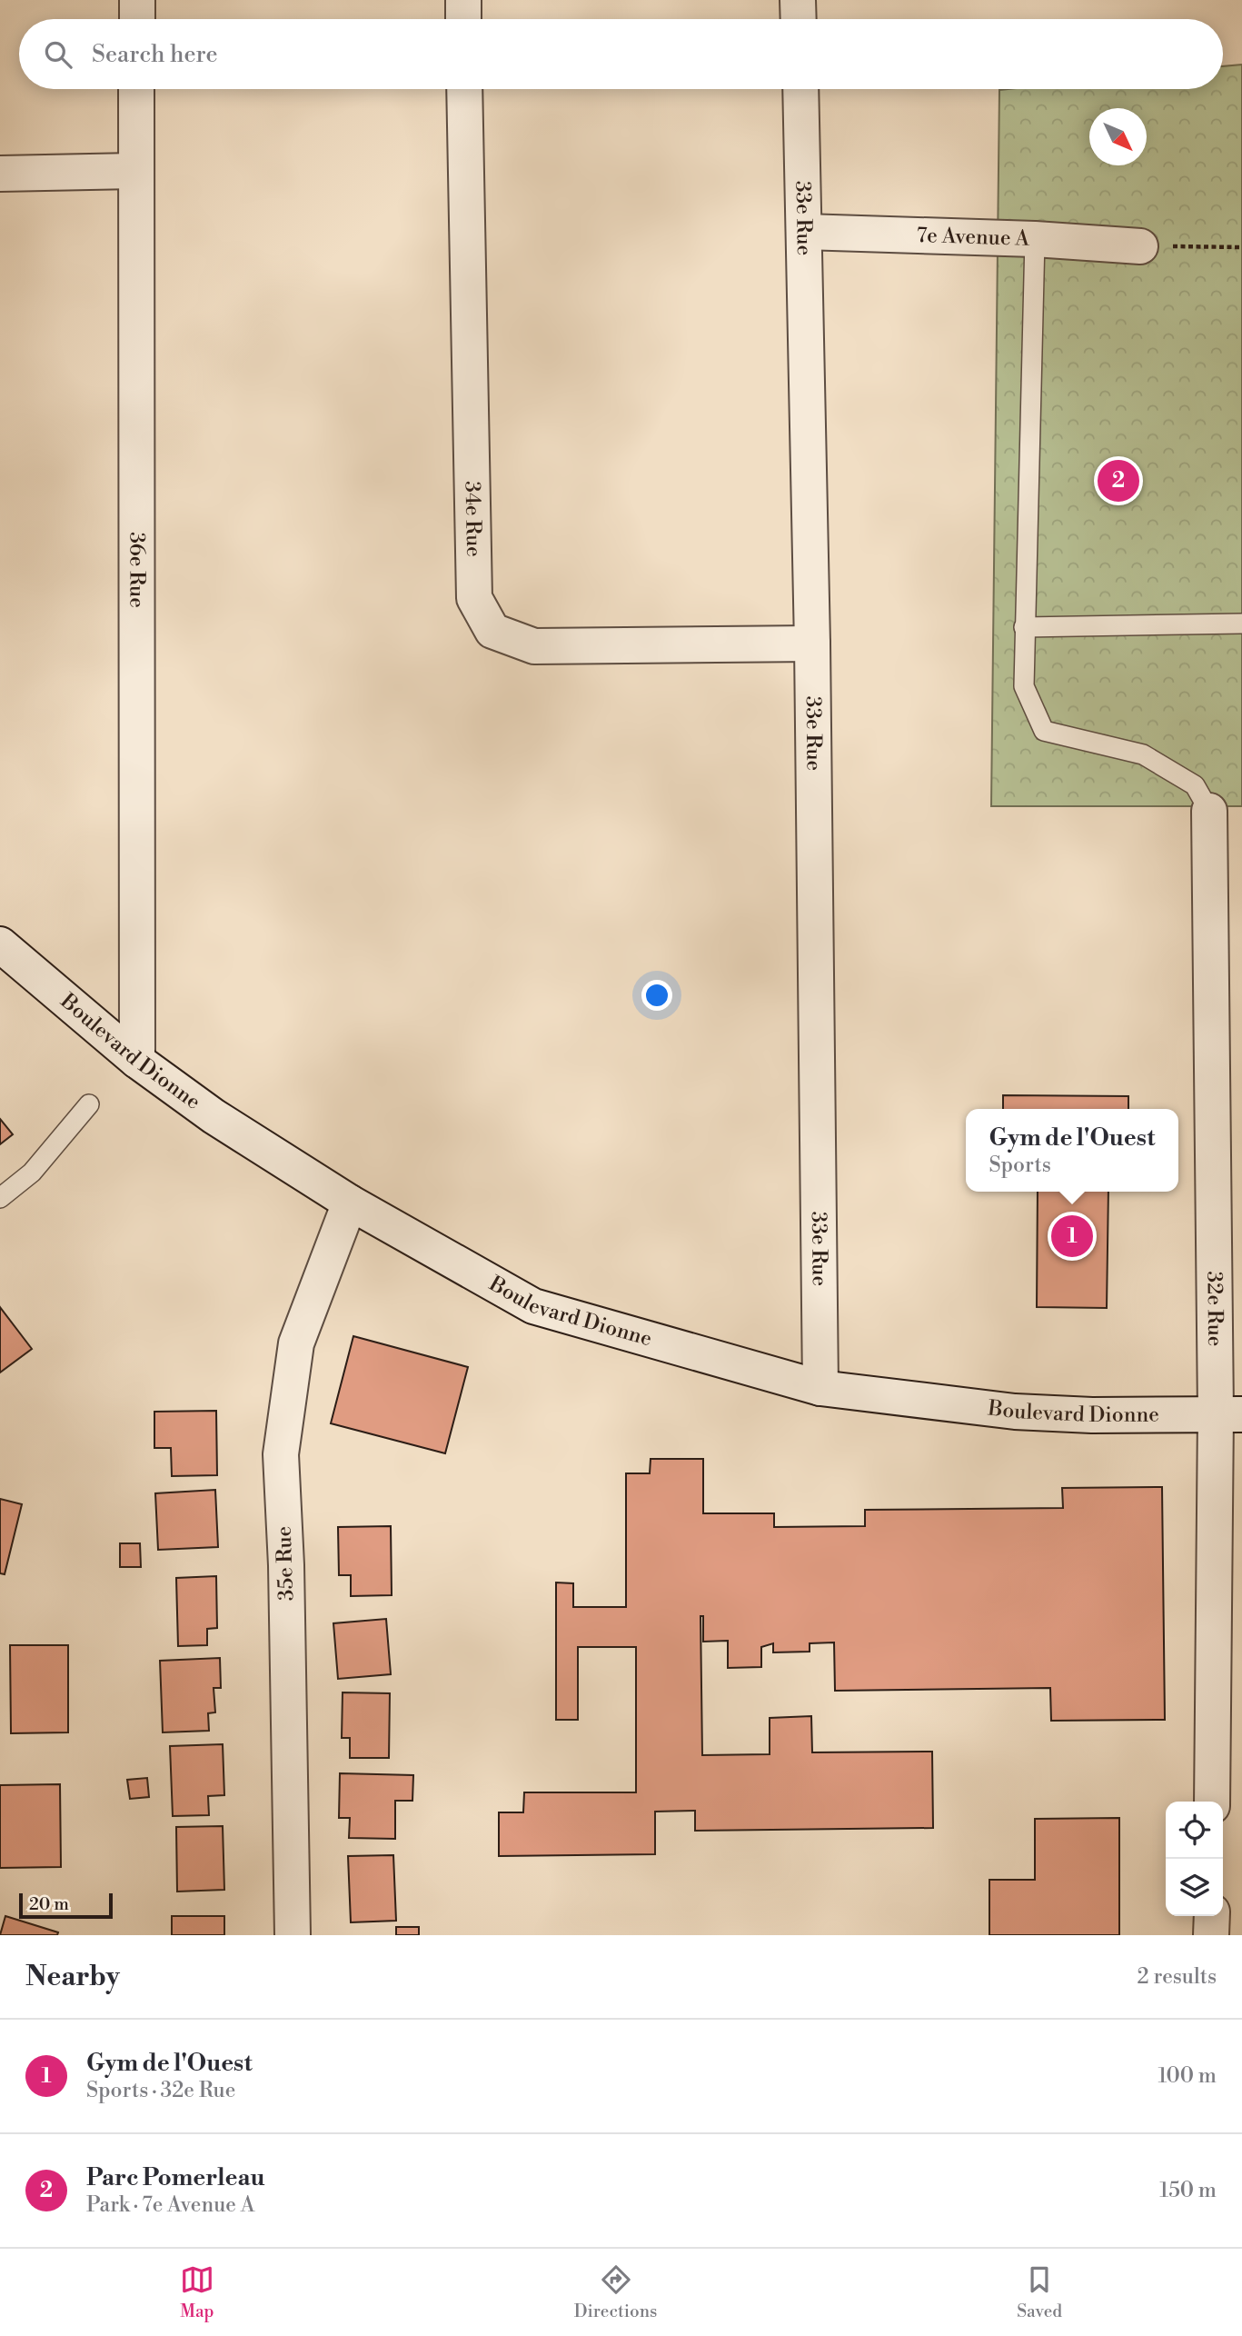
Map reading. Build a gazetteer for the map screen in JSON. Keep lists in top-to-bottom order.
{
  "streets": {
    "street": [
      "33e Rue",
      "7e Avenue A",
      "34e Rue",
      "36e Rue",
      "Boulevard Dionne",
      "32e Rue",
      "35e Rue"
    ]
  },
  "crossings": [
    ["33e Rue", "7e Avenue A"],
    ["33e Rue", "34e Rue"],
    ["33e Rue", "Boulevard Dionne"],
    ["36e Rue", "Boulevard Dionne"],
    ["Boulevard Dionne", "32e Rue"],
    ["Boulevard Dionne", "35e Rue"]
  ],
  "scale_bar": "20 m",
  "north": "bottom right",
  "page": {
    "search": "Search here",
    "pins": ["2", "1"],
    "popup": ["Gym de l'Ouest", "Sports"],
    "scale": "20 m",
    "heading": ["Nearby", "2 results"],
    "list": [
      {
        "mark": "1",
        "name": "Gym de l'Ouest",
        "note": "Sports · 32e Rue",
        "value": "100 m"
      },
      {
        "mark": "2",
        "name": "Parc Pomerleau",
        "note": "Park · 7e Avenue A",
        "value": "150 m"
      }
    ],
    "nav": ["Map", "Directions", "Saved"]
  }
}
